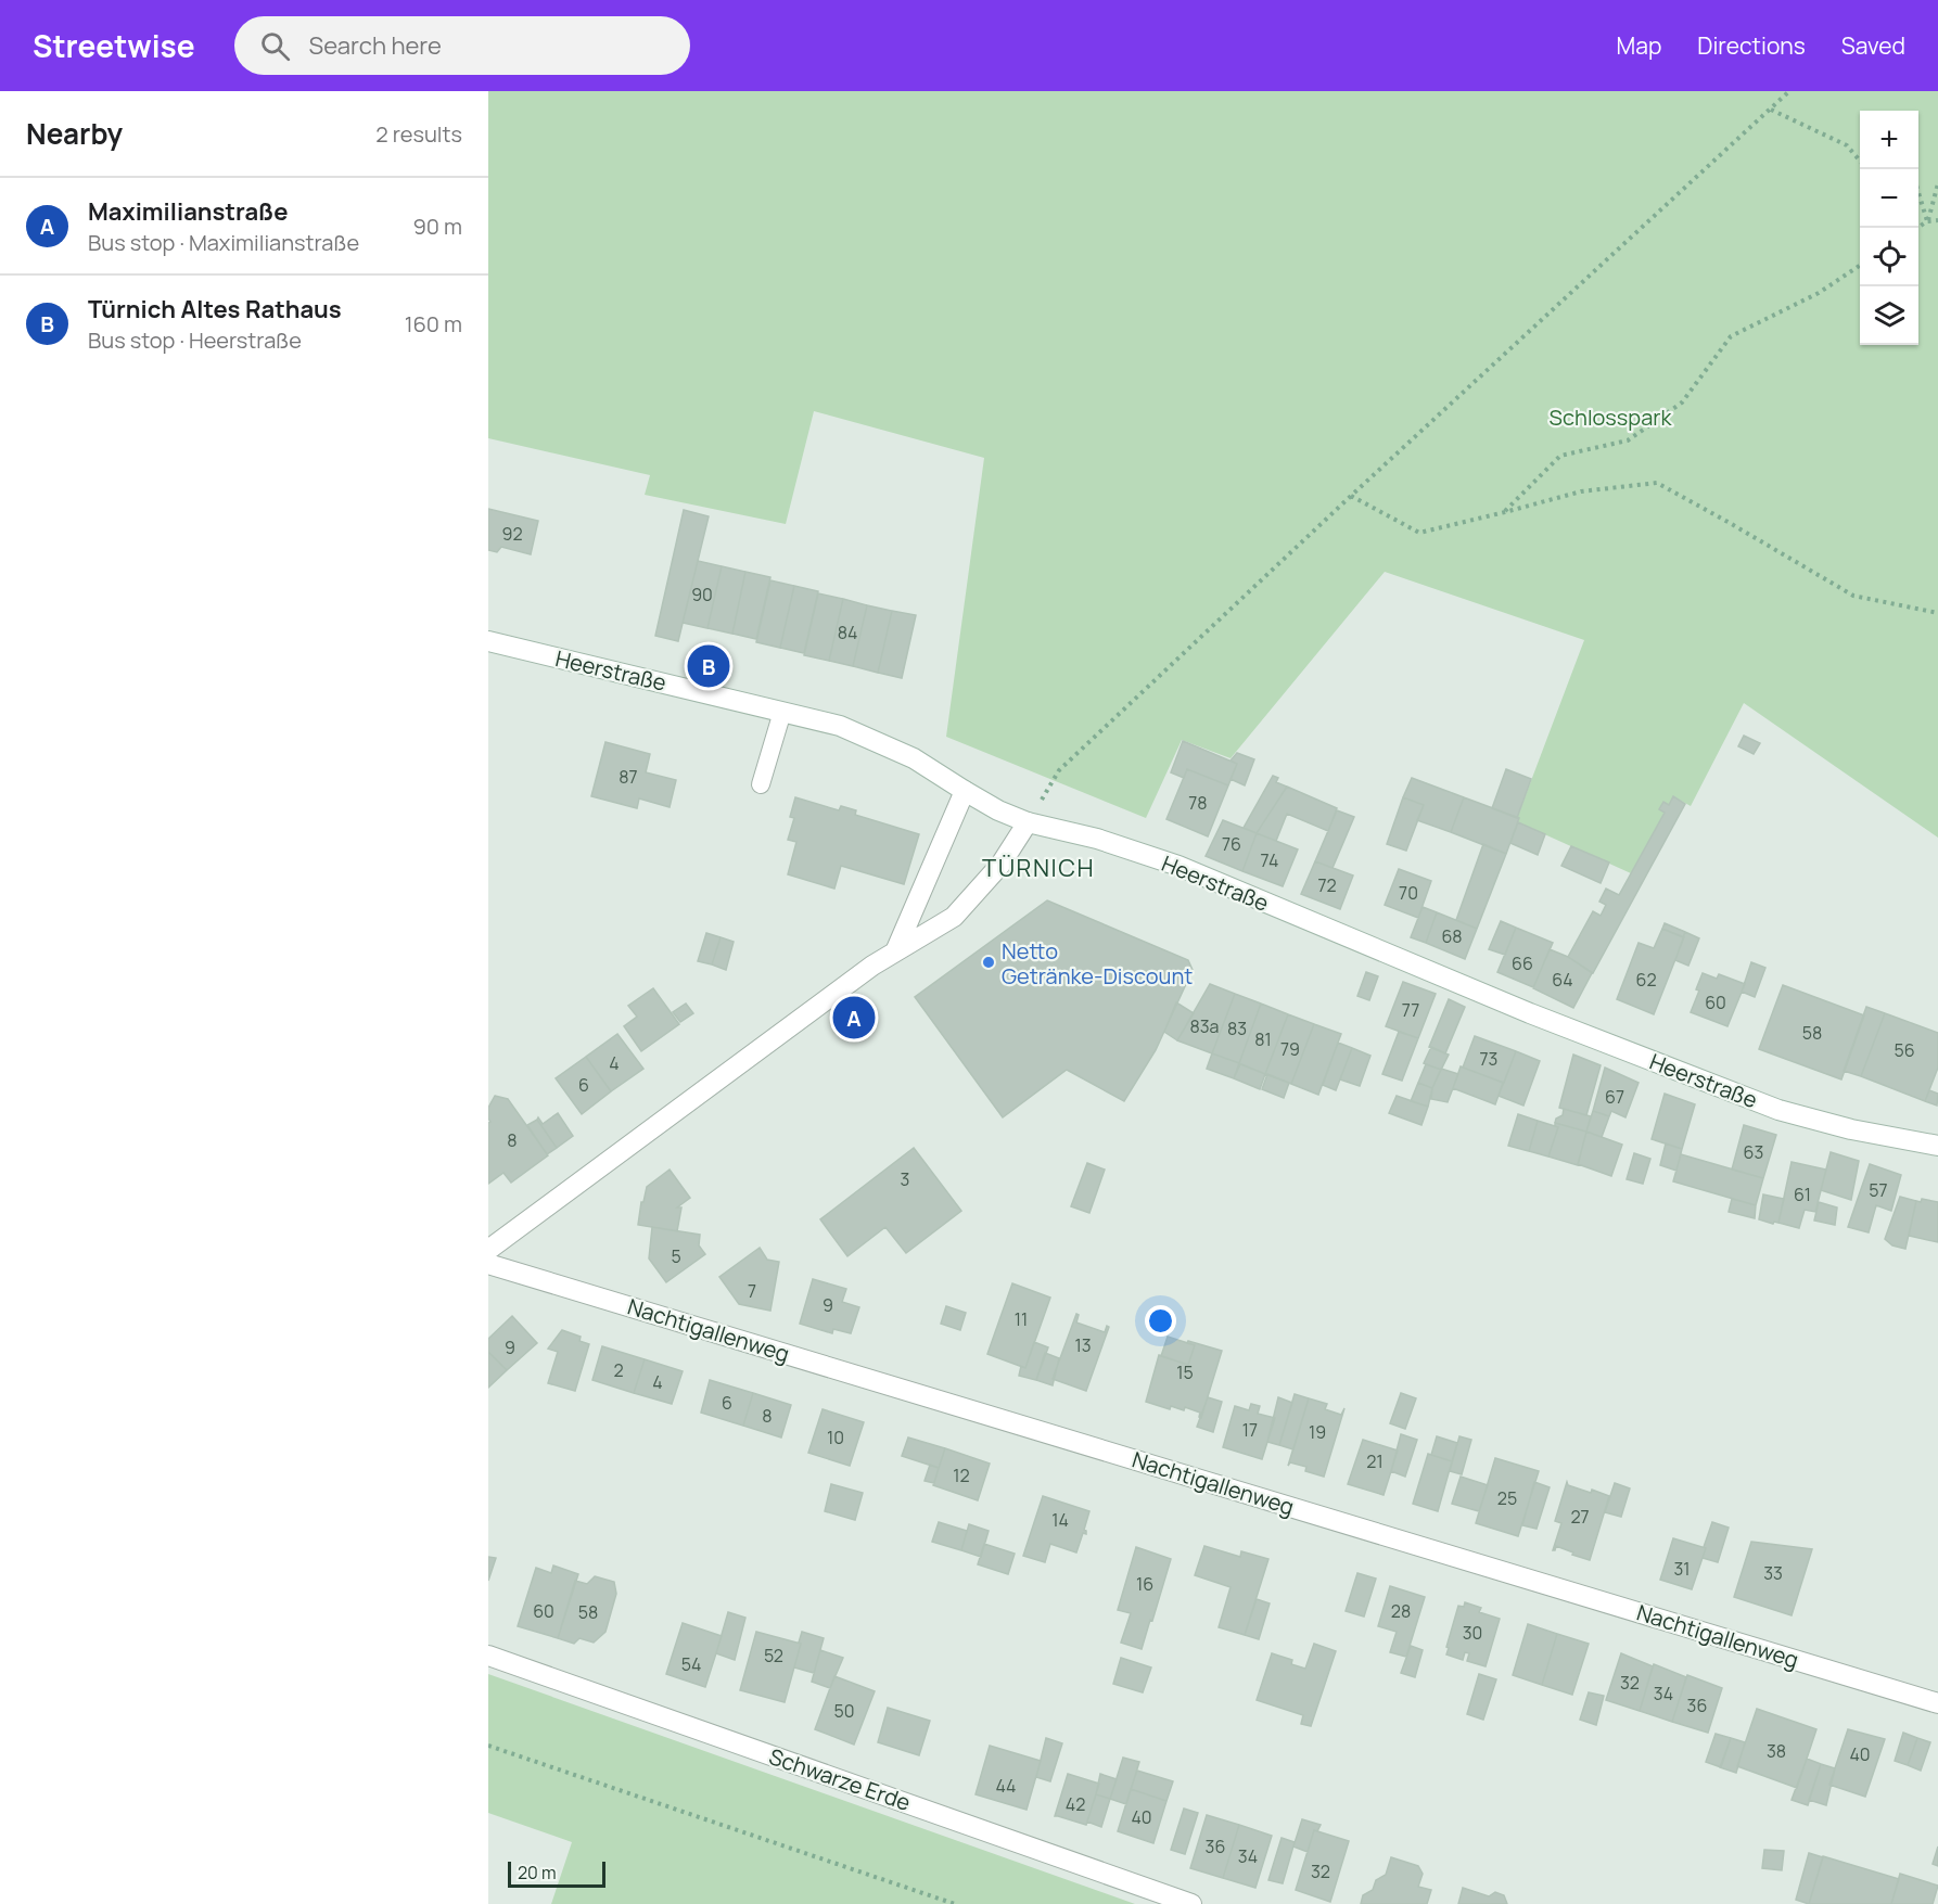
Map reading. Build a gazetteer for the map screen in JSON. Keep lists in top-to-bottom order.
{
  "streets": {
    "street": ["Heerstraße", "Nachtigallenweg", "Schwarze Erde"]
  },
  "districts": ["TÜRNICH"],
  "parks": ["Schlosspark"],
  "places": ["Netto Getränke-Discount"],
  "house_numbers": [
    "92",
    "90",
    "84",
    "87",
    "78",
    "76",
    "74",
    "72",
    "70",
    "68",
    "66",
    "64",
    "62",
    "60",
    "77",
    "83a",
    "83",
    "58",
    "81",
    "79",
    "56",
    "73",
    "4",
    "6",
    "67",
    "8",
    "63",
    "3",
    "57",
    "61",
    "5",
    "7",
    "9",
    "11",
    "13",
    "9",
    "2",
    "15",
    "4",
    "6",
    "8",
    "17",
    "19",
    "10",
    "21",
    "12",
    "25",
    "27",
    "14",
    "31",
    "33",
    "16",
    "60",
    "28",
    "58",
    "30",
    "52",
    "54",
    "32",
    "34",
    "36",
    "50",
    "38",
    "40",
    "44",
    "42",
    "40",
    "36",
    "34",
    "32"
  ],
  "scale_bar": "20 m",
  "page": {
    "header": "Streetwise",
    "search": "Search here",
    "nav": ["Map", "Directions", "Saved"],
    "heading": ["Nearby", "2 results"],
    "map_buttons": ["+", "−"],
    "list": [
      {
        "mark": "A",
        "name": "Maximilianstraße",
        "note": "Bus stop · Maximilianstraße",
        "value": "90 m"
      },
      {
        "mark": "B",
        "name": "Türnich Altes Rathaus",
        "note": "Bus stop · Heerstraße",
        "value": "160 m"
      }
    ],
    "pins": ["B", "A"],
    "scale": "20 m"
  }
}
